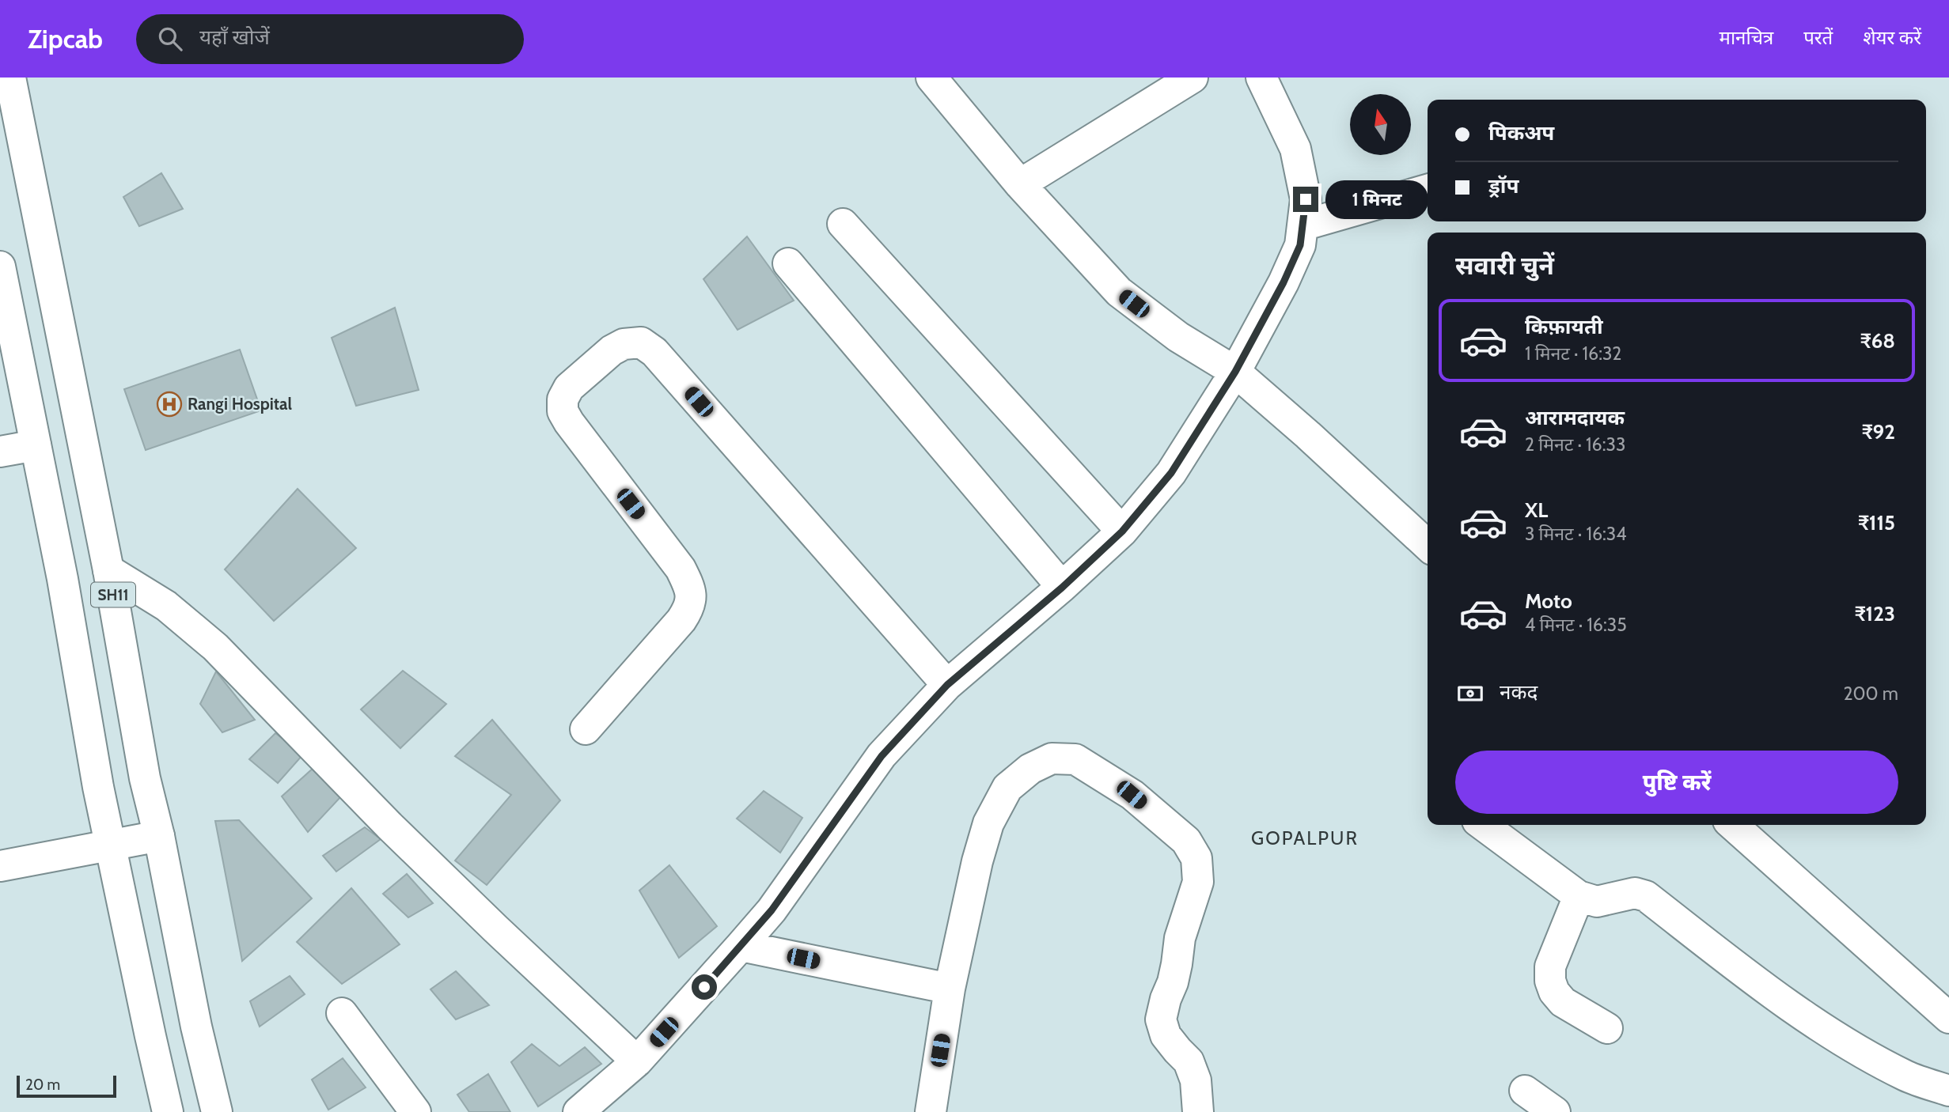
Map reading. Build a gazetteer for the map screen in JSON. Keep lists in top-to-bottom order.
{
  "streets": {
    "street": ["SH11"]
  },
  "districts": ["GOPALPUR"],
  "places": {
    "hospital": ["Rangi Hospital"]
  },
  "scale_bar": "20 m",
  "north": "top",
  "page": {
    "header": "Zipcab",
    "search": "यहाँ खोजें",
    "nav": ["मानचित्र", "परतें", "शेयर करें"],
    "banner": ["पिकअप", "ड्रॉप"],
    "bubble": "1 मिनट",
    "heading": "सवारी चुनें",
    "list": [
      {
        "name": "किफ़ायती",
        "note": "1 मिनट · 16:32",
        "value": "₹68"
      },
      {
        "name": "आरामदायक",
        "note": "2 मिनट · 16:33",
        "value": "₹92"
      },
      {
        "name": "XL",
        "note": "3 मिनट · 16:34",
        "value": "₹115"
      },
      {
        "name": "Moto",
        "note": "4 मिनट · 16:35",
        "value": "₹123"
      }
    ],
    "pay": ["नकद", "200 m"],
    "buttons": "पुष्टि करें",
    "scale": "20 m"
  }
}
